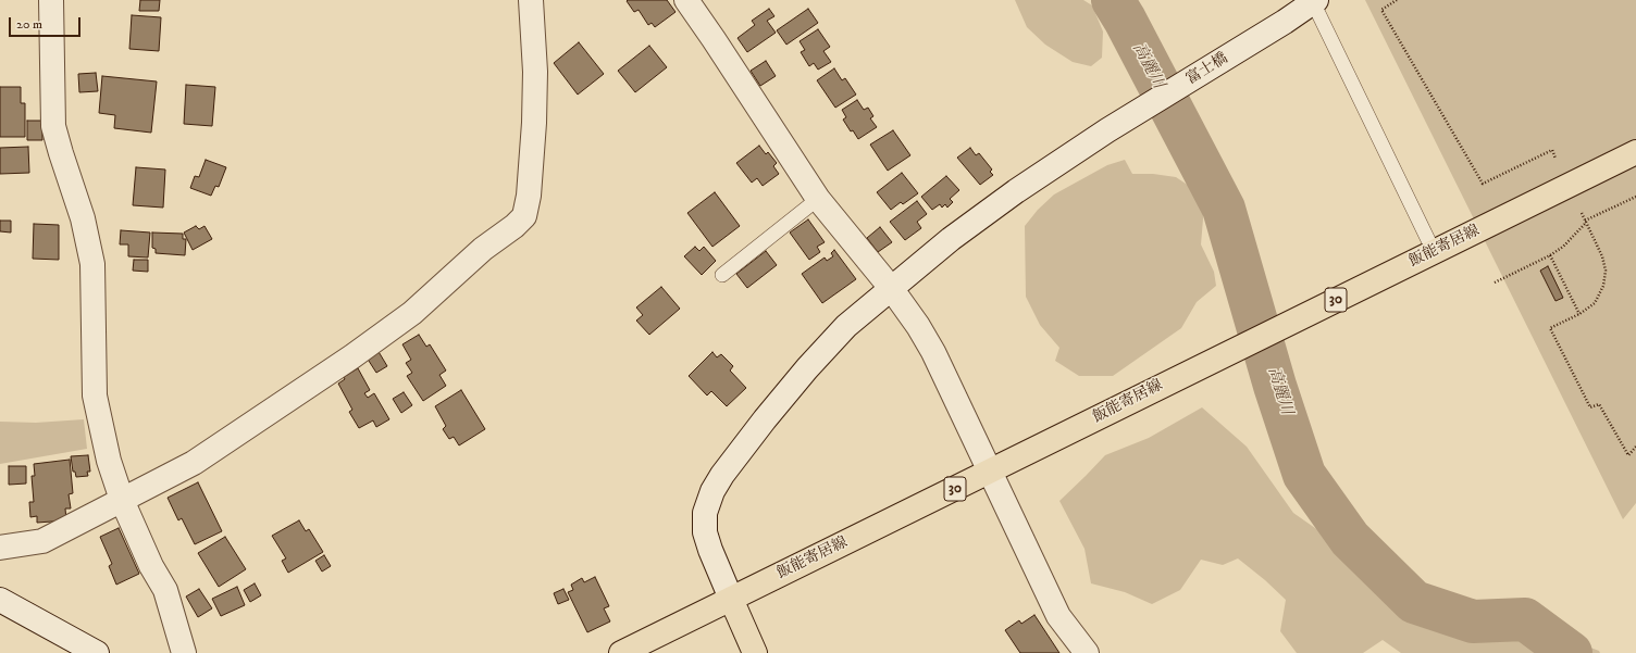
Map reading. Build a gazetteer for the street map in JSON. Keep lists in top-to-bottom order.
{
  "streets": {
    "main road": ["飯能寄居線", "30"],
    "street": ["富士橋"]
  },
  "crossings": [
    ["富士橋", "飯能寄居線"]
  ],
  "water": ["高麗川"],
  "scale_bar": "20 m"
}
